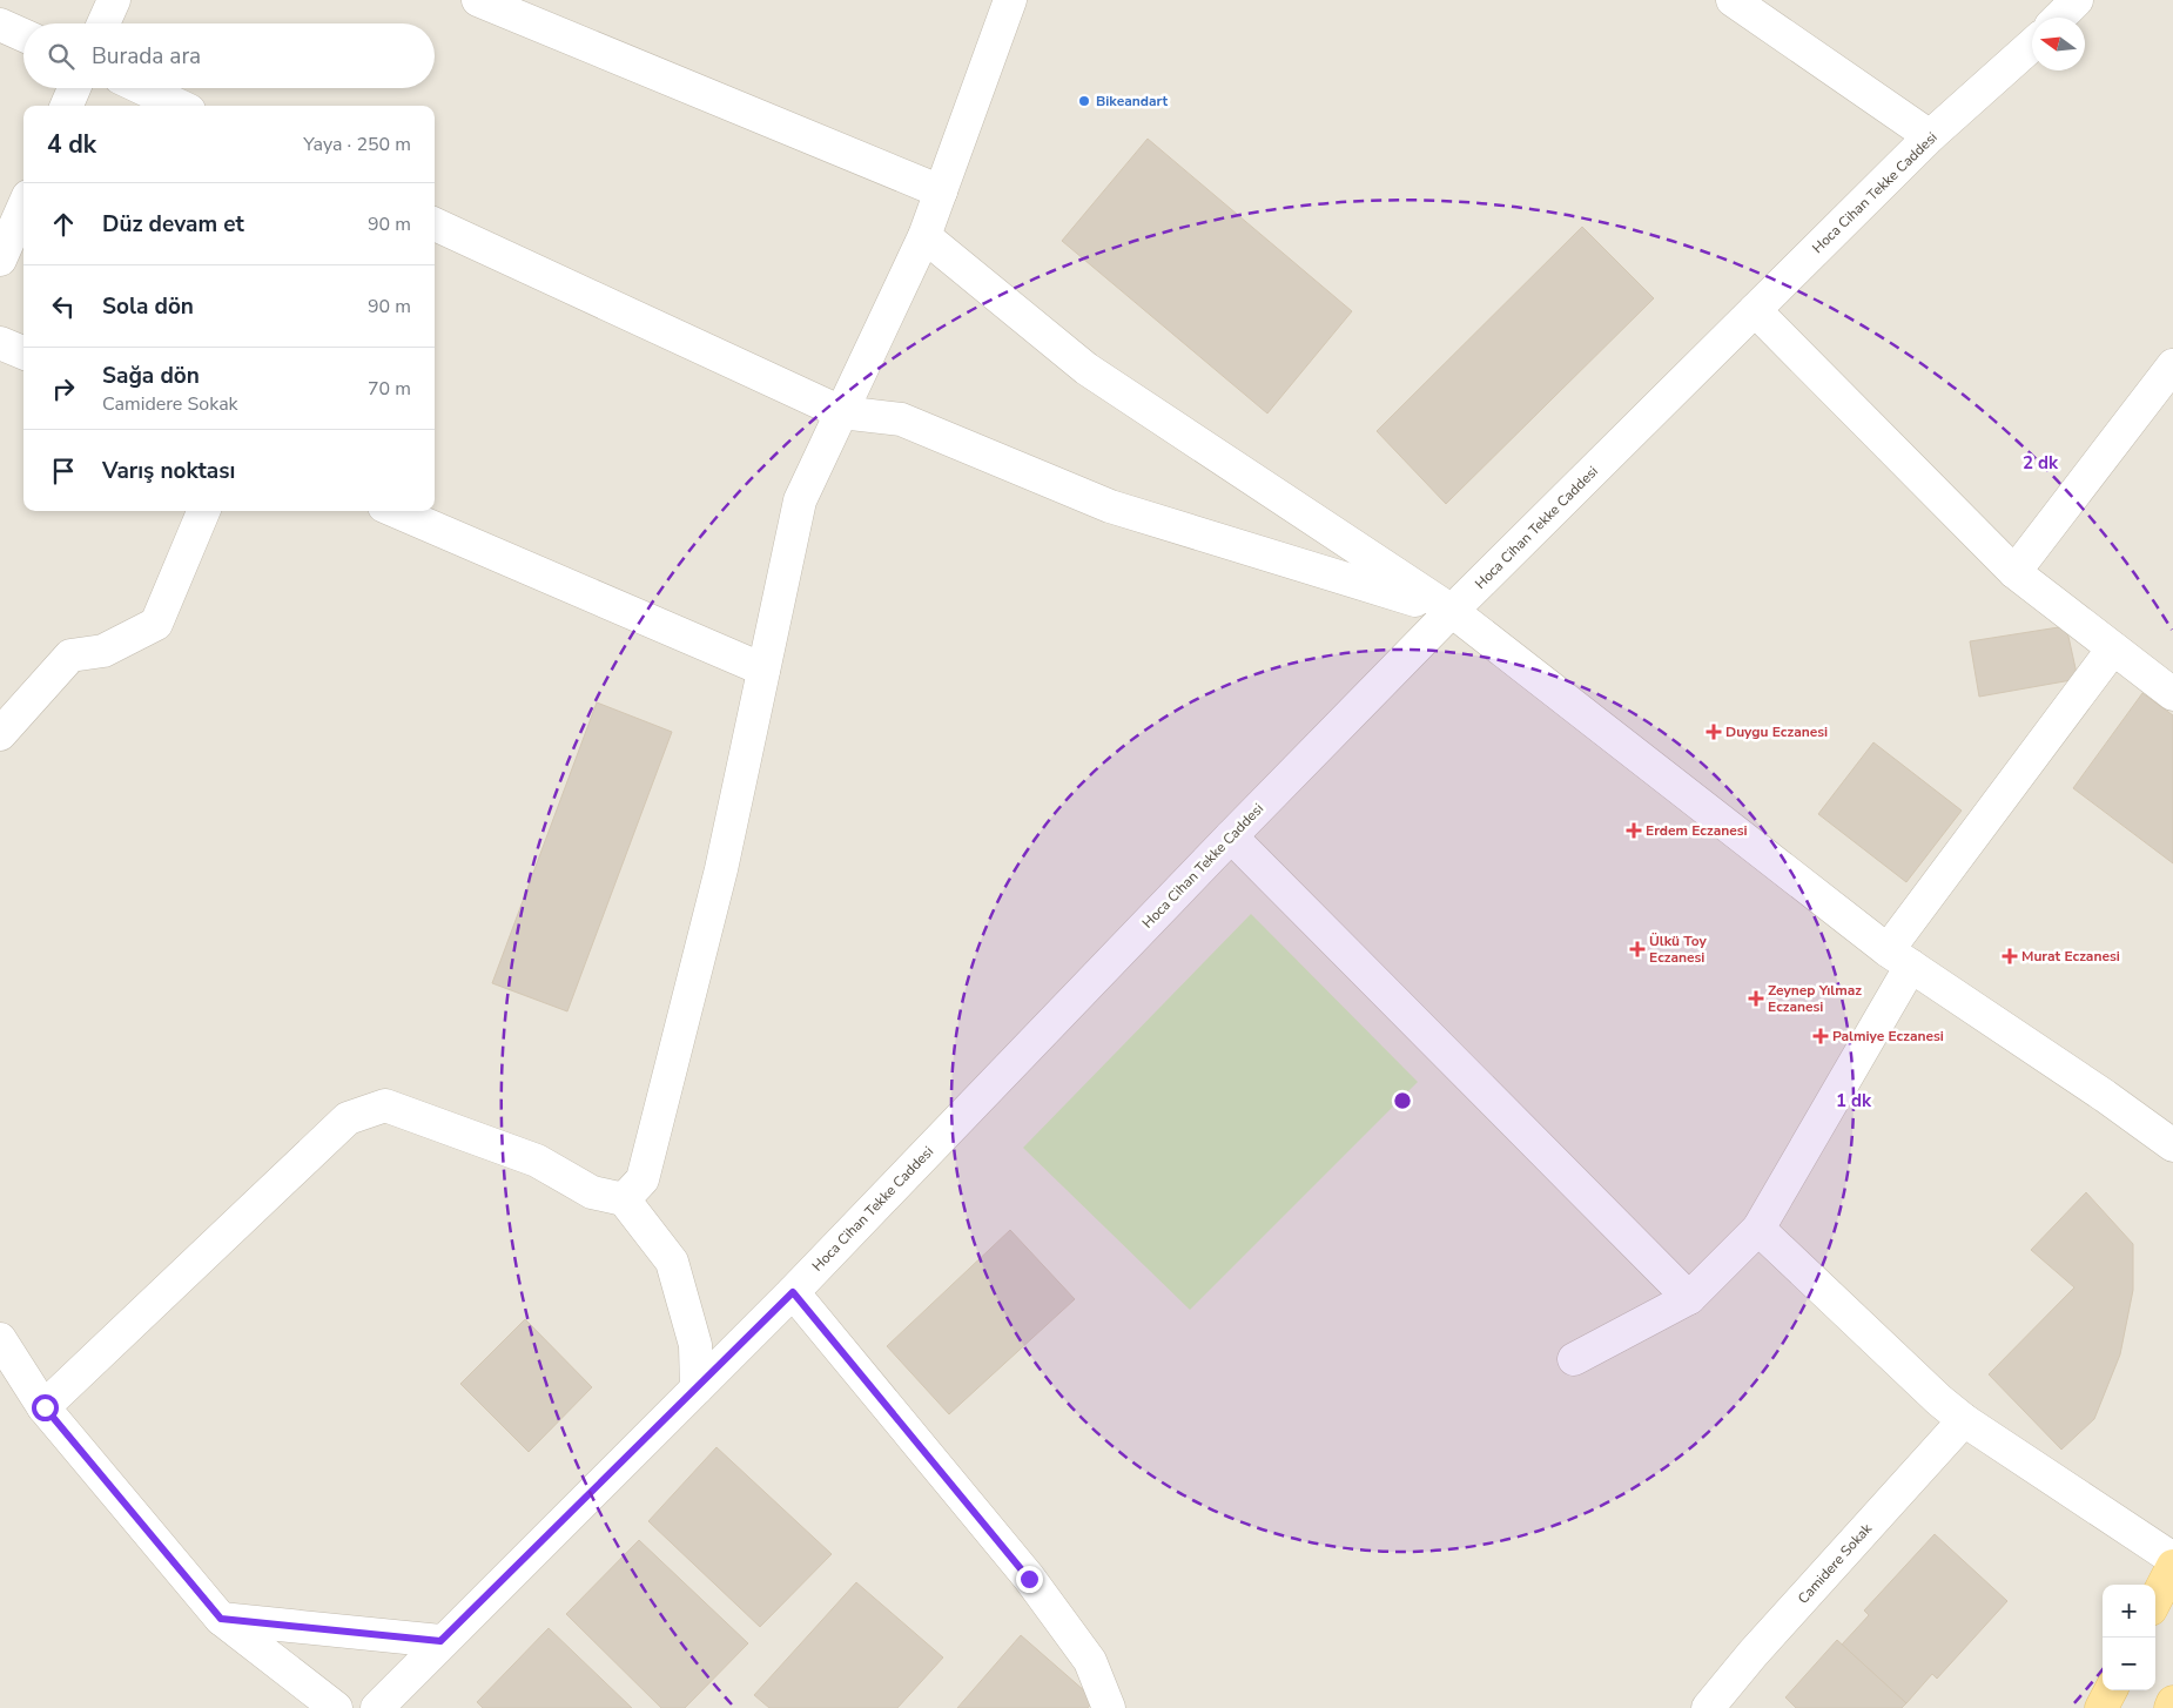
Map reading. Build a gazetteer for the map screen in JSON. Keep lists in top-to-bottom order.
{
  "streets": {
    "street": ["Hoca Cihan Tekke Caddesi", "Camidere Sokak"]
  },
  "places": {
    "other": ["Bikeandart"],
    "health": [
      "Duygu Eczanesi",
      "Erdem Eczanesi",
      "Ülkü Toy Eczanesi",
      "Murat Eczanesi",
      "Zeynep Yılmaz Eczanesi",
      "Palmiye Eczanesi"
    ]
  },
  "north": "left",
  "page": {
    "search": "Burada ara",
    "heading": ["4 dk", "Yaya · 250 m"],
    "list": [
      ["Düz devam et", "90 m"],
      ["Sola dön", "90 m"],
      ["Sağa dön", "Camidere Sokak", "70 m"],
      "Varış noktası"
    ],
    "map_buttons": ["+", "−"]
  },
  "rings": ["2 dk", "1 dk"]
}
